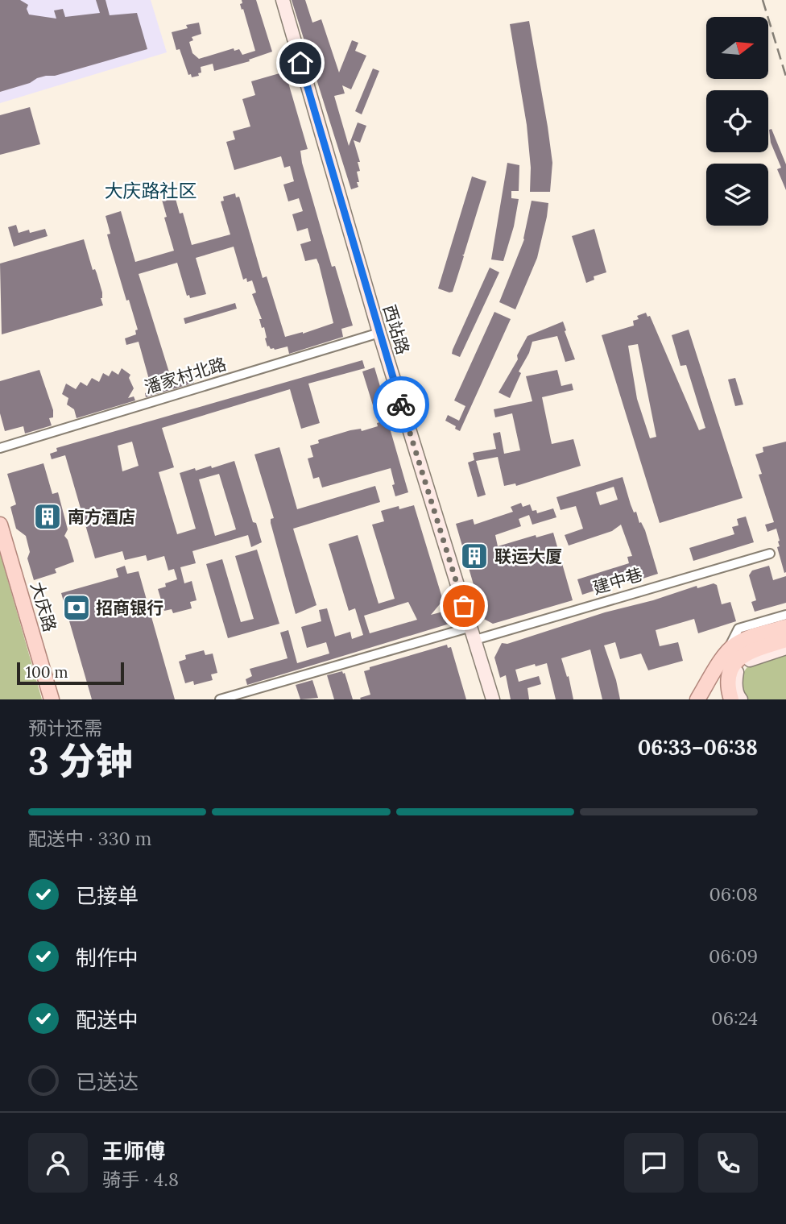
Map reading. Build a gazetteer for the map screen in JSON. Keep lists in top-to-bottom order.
{
  "streets": {
    "main road": ["大庆路"],
    "street": ["西站路", "潘家村北路", "建中巷"]
  },
  "crossings": [
    ["西站路", "潘家村北路"],
    ["西站路", "建中巷"]
  ],
  "districts": ["大庆路社区"],
  "places": {
    "building": ["南方酒店", "联运大厦"],
    "bank": ["招商银行"]
  },
  "scale_bar": "100 m",
  "north": "right",
  "page": {
    "scale": "100 m",
    "heading": ["3 分钟", "预计还需", "06:33–06:38"],
    "panel": ["王师傅", "骑手 · 4.8"],
    "bar": "配送中 · 330 m",
    "list": [
      ["已接单", "06:08"],
      ["制作中", "06:09"],
      ["配送中", "06:24"],
      "已送达"
    ]
  }
}
